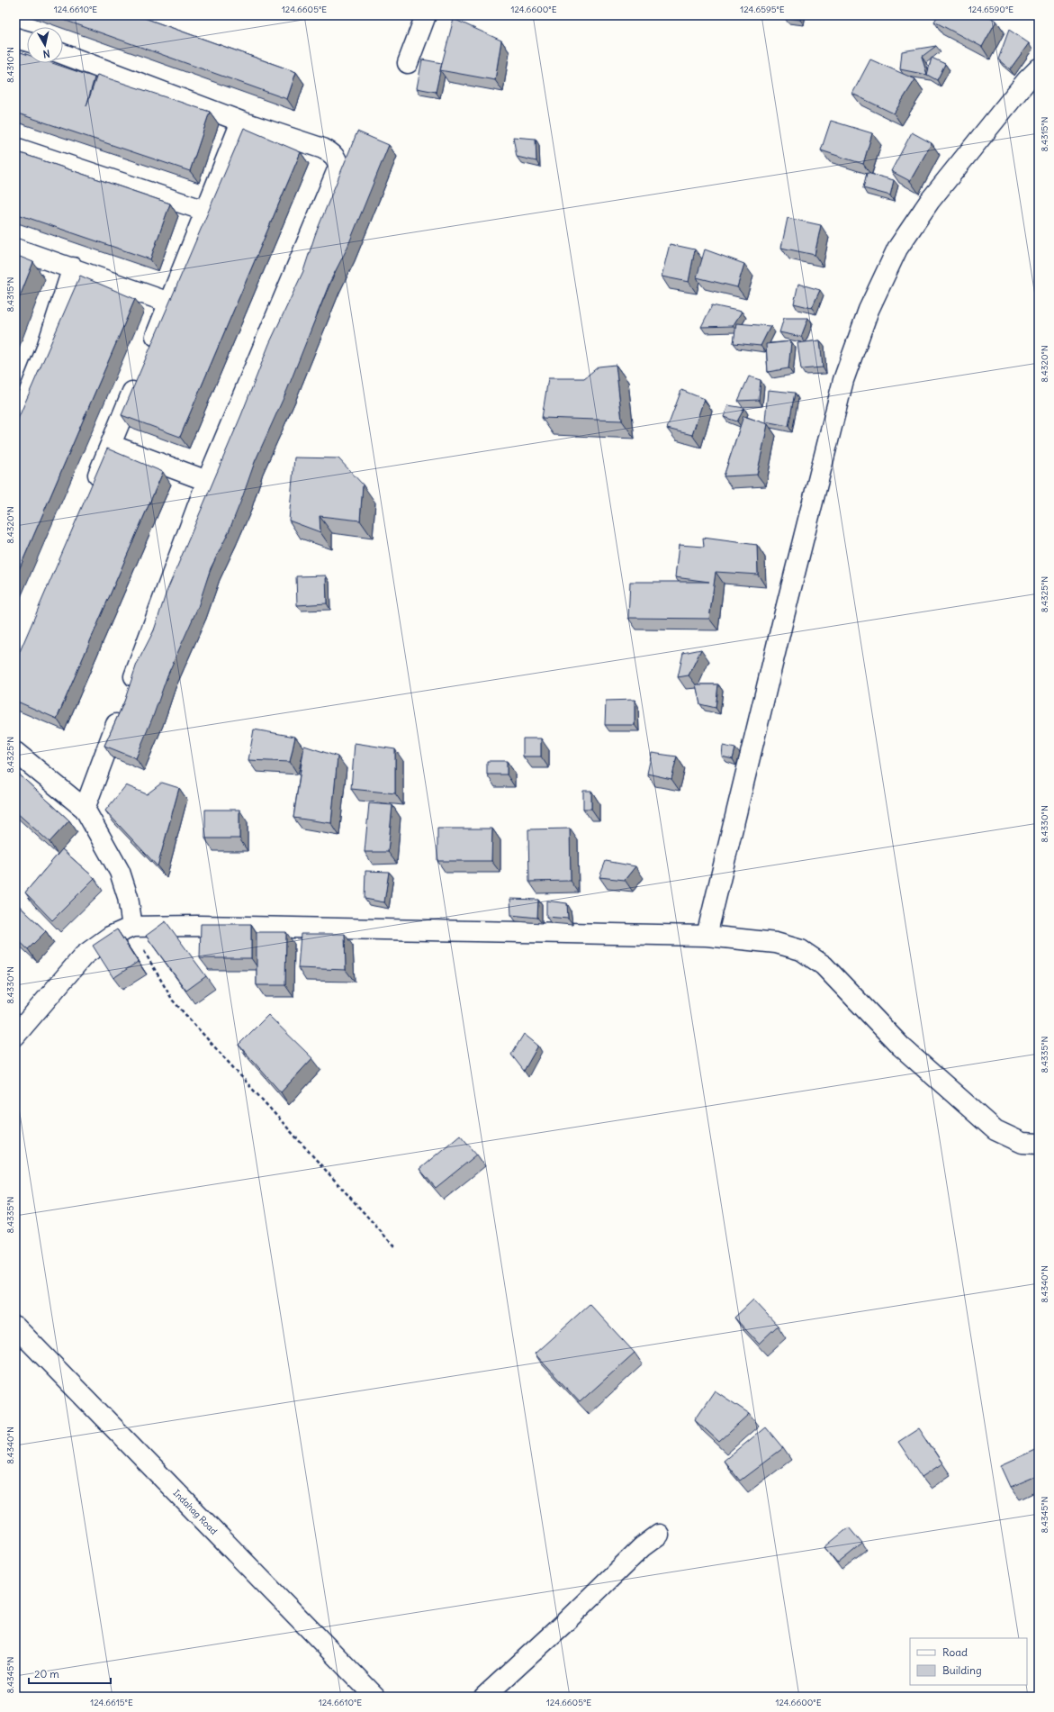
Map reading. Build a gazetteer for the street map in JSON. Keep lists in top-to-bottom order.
{
  "streets": {
    "street": ["Indahag Road"]
  },
  "legend": ["Road", "Building"],
  "scale_bar": "20 m",
  "north": "bottom",
  "coordinates": [
    "124.6610°E",
    "124.6605°E",
    "124.6600°E",
    "124.6595°E",
    "124.6590°E",
    "8.4310°N",
    "8.4315°N",
    "8.4320°N",
    "8.4325°N",
    "8.4330°N",
    "8.4335°N",
    "8.4340°N",
    "8.4345°N",
    "124.6615°E"
  ]
}
